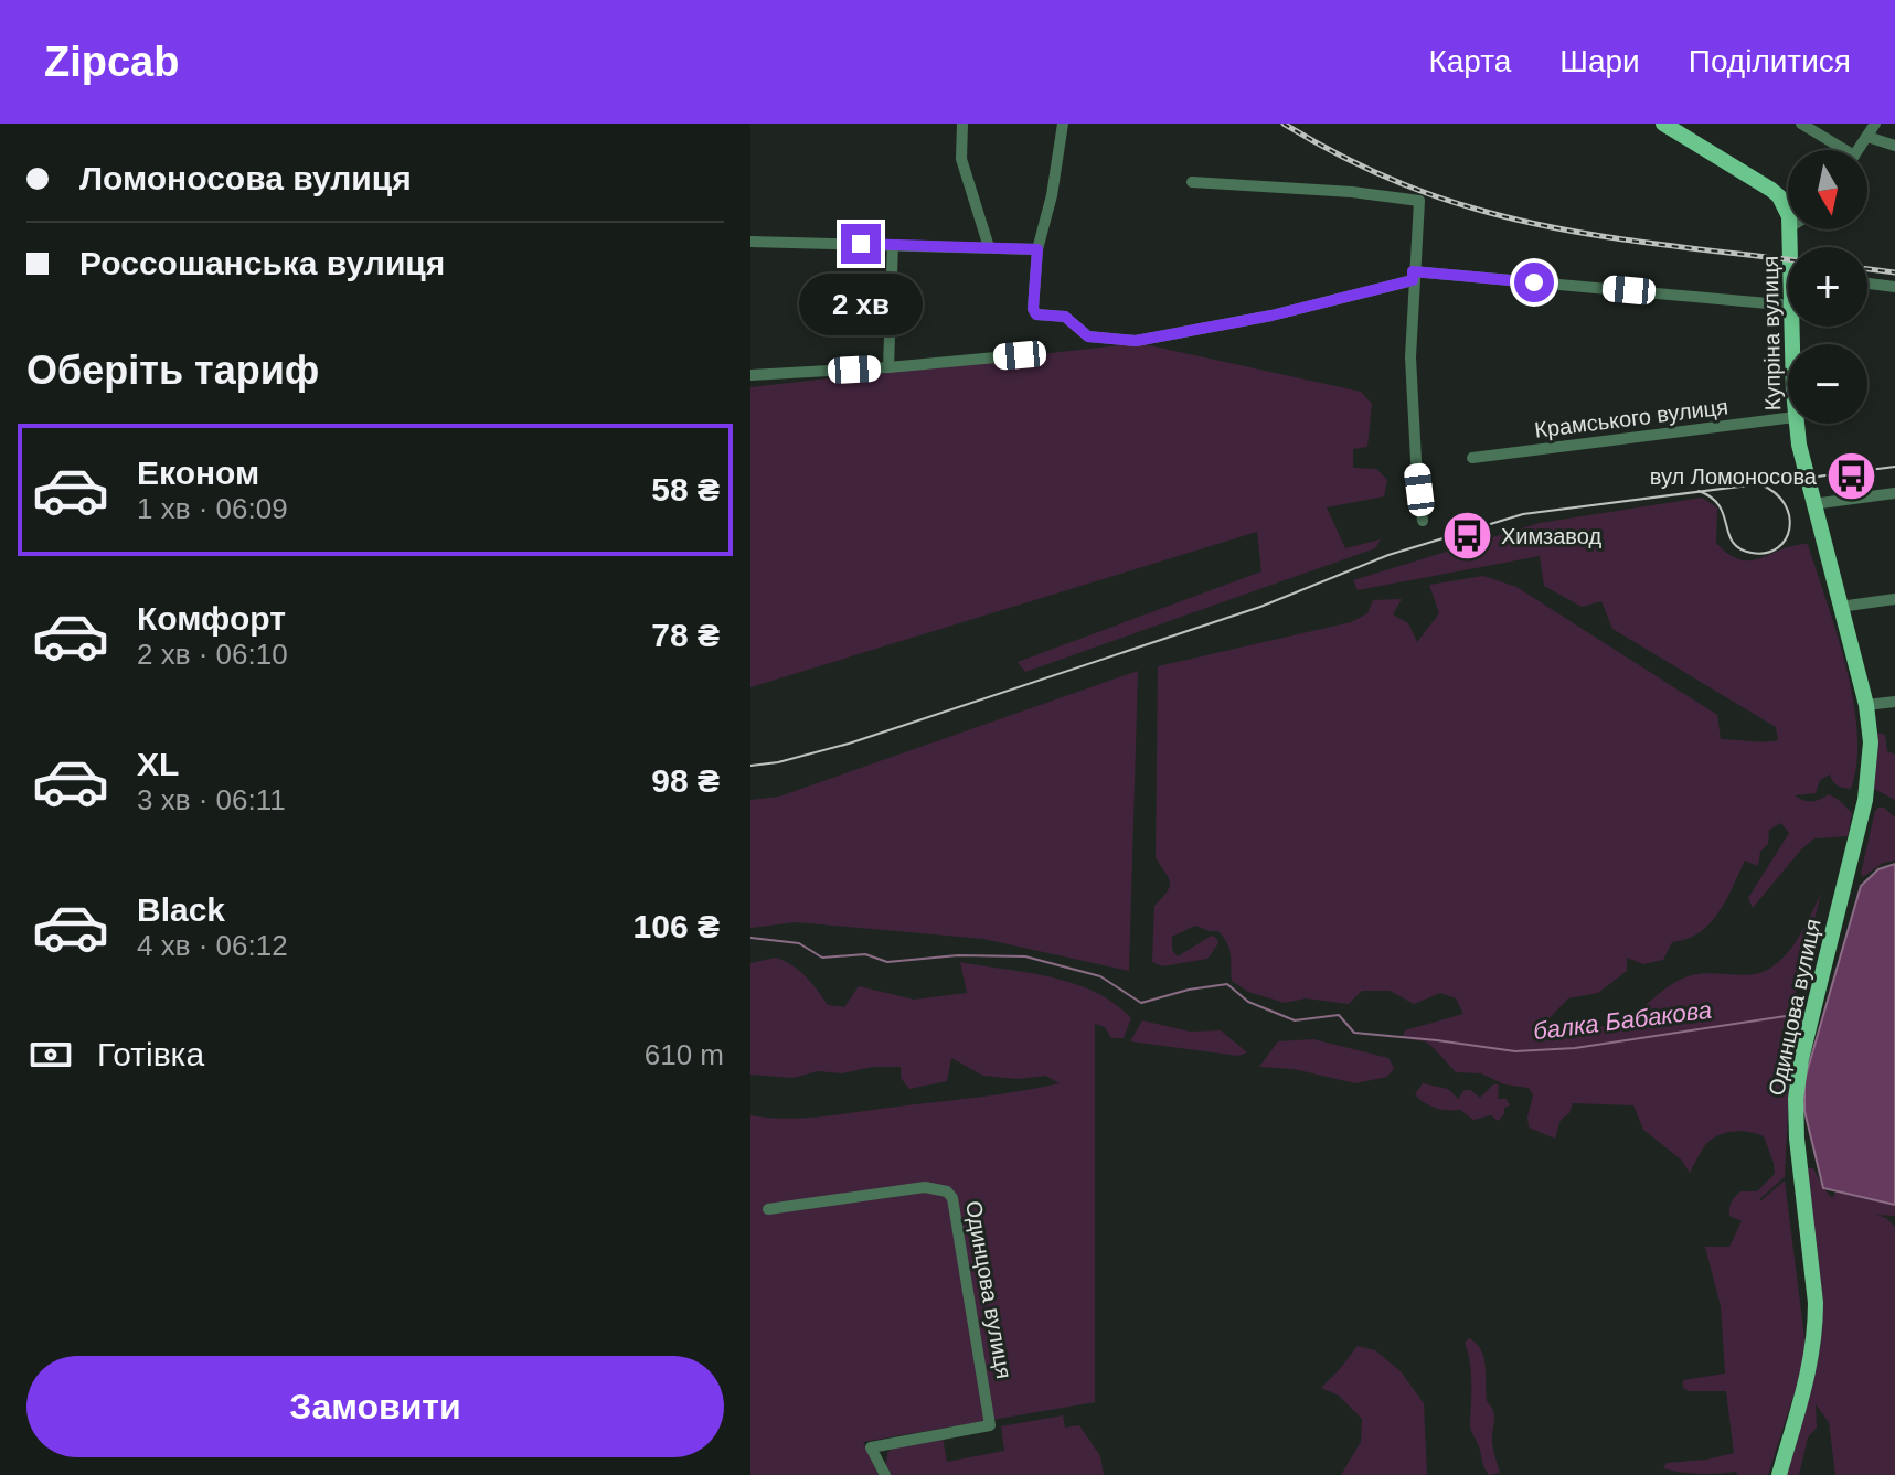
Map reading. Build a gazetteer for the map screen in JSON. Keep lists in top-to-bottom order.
{
  "streets": {
    "main road": ["Купріна вулиця", "Одинцова вулиця"],
    "street": ["Крамського вулиця"]
  },
  "crossings": [
    ["Купріна вулиця", "Одинцова вулиця"]
  ],
  "water": ["балка Бабакова"],
  "places": {
    "bus stop": ["вул Ломоносова", "Химзавод"]
  },
  "north": "bottom",
  "page": {
    "header": "Zipcab",
    "nav": ["Карта", "Шари", "Поділитися"],
    "banner": ["Ломоносова вулиця", "Россошанська вулиця"],
    "map_buttons": ["+", "−"],
    "bubble": "2 хв",
    "heading": "Оберіть тариф",
    "list": [
      {
        "name": "Економ",
        "note": "1 хв · 06:09",
        "value": "58 ₴"
      },
      {
        "name": "Комфорт",
        "note": "2 хв · 06:10",
        "value": "78 ₴"
      },
      {
        "name": "XL",
        "note": "3 хв · 06:11",
        "value": "98 ₴"
      },
      {
        "name": "Black",
        "note": "4 хв · 06:12",
        "value": "106 ₴"
      }
    ],
    "pay": ["Готівка", "610 m"],
    "buttons": "Замовити"
  }
}
